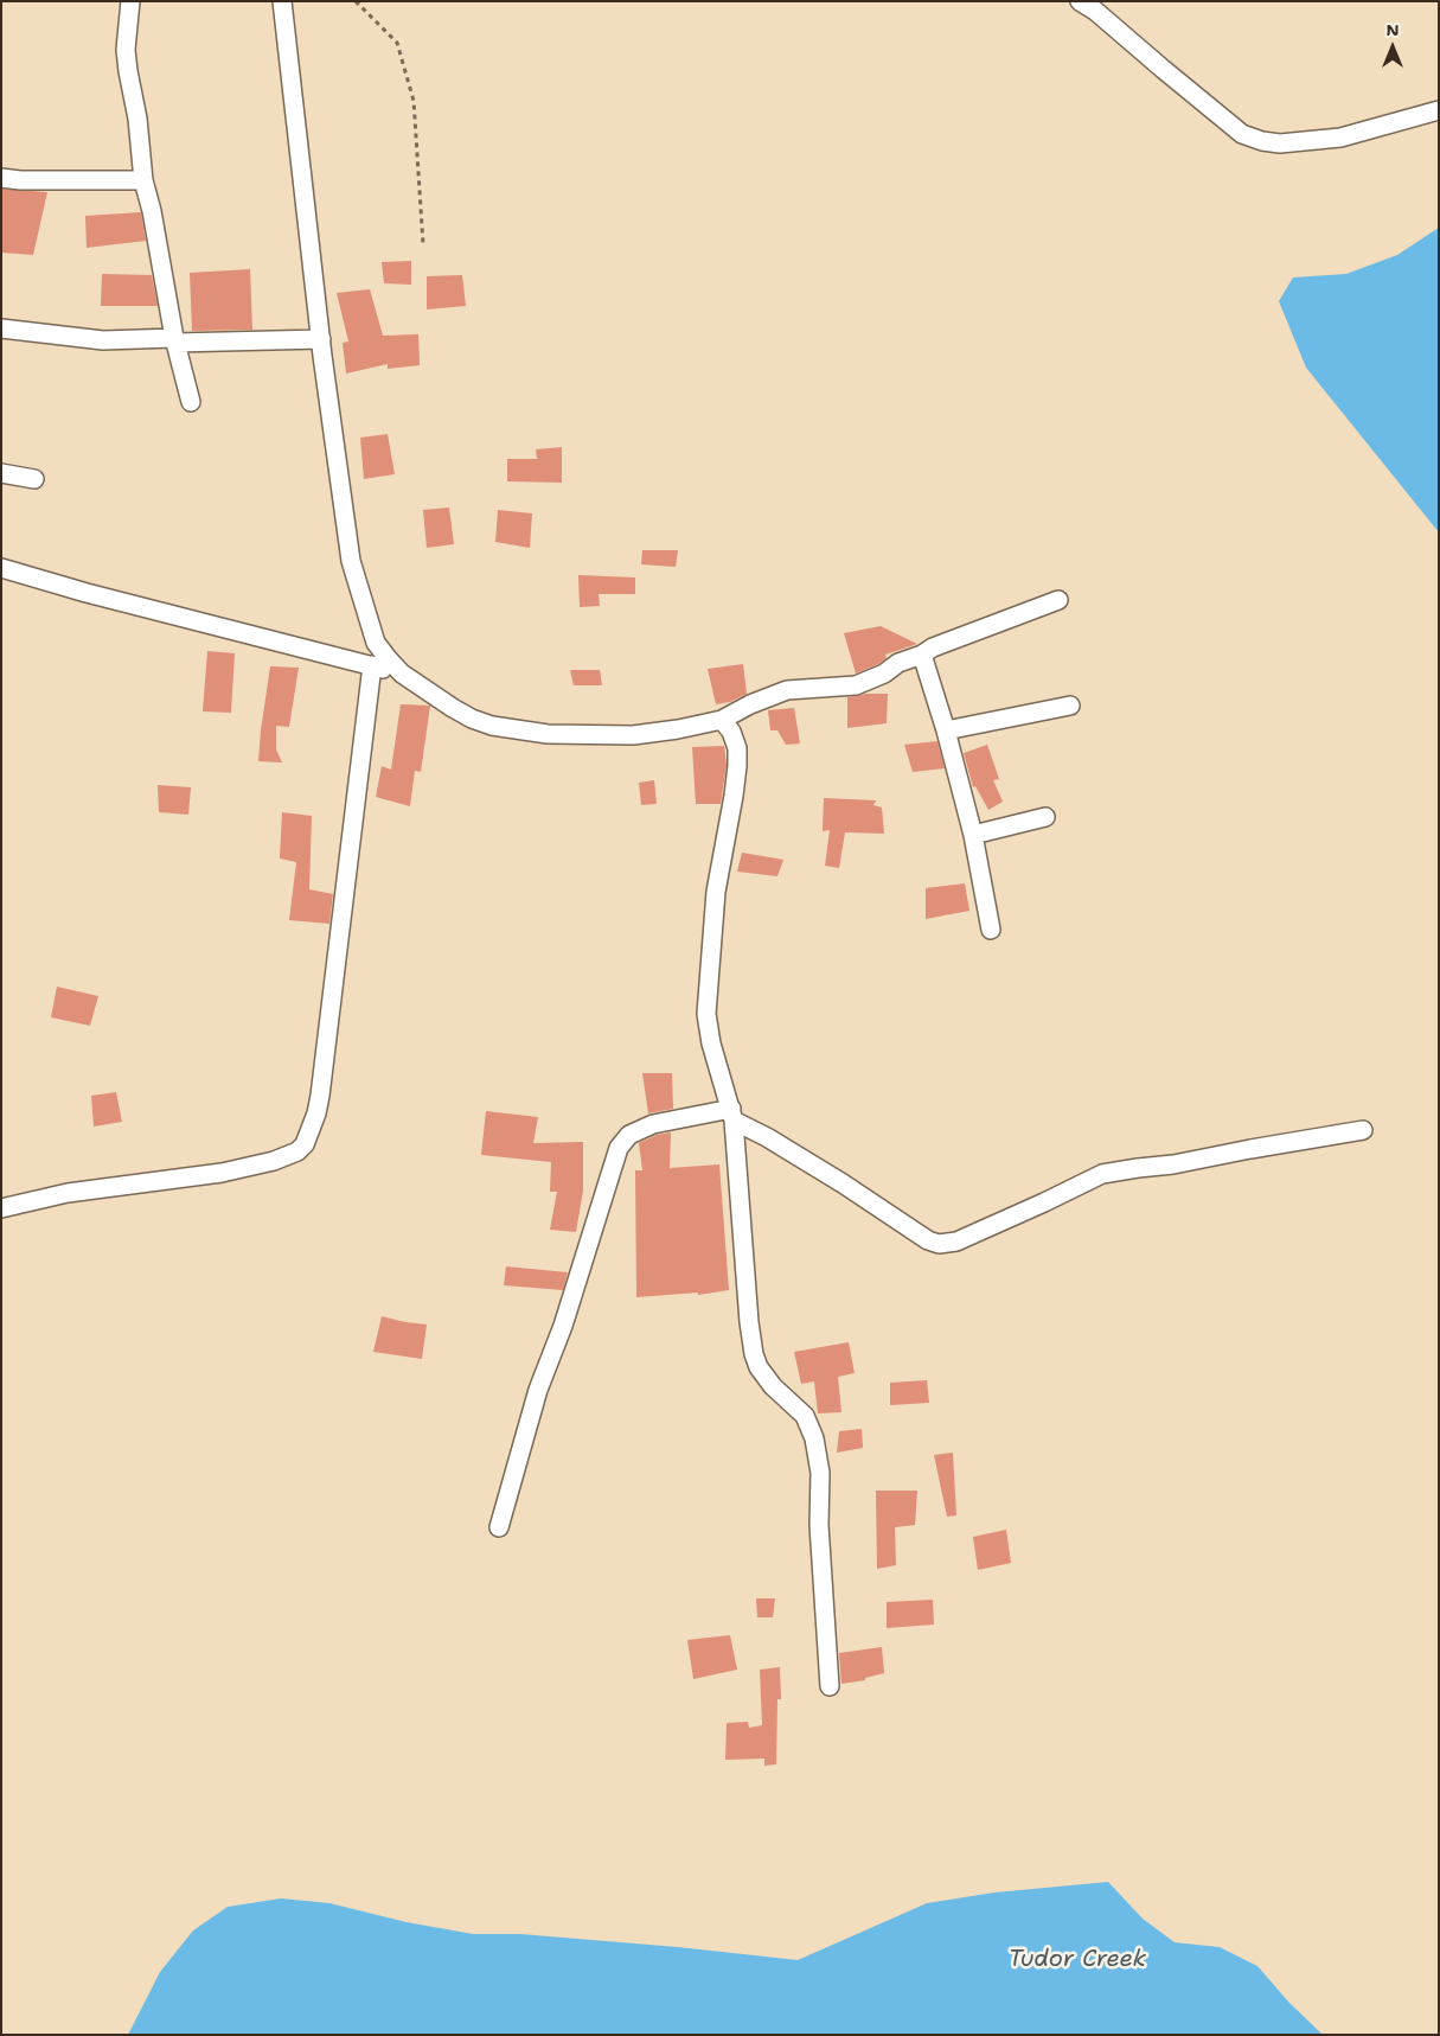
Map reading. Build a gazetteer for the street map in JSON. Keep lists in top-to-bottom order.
{
  "water": ["Tudor Creek"],
  "north": "top"
}
